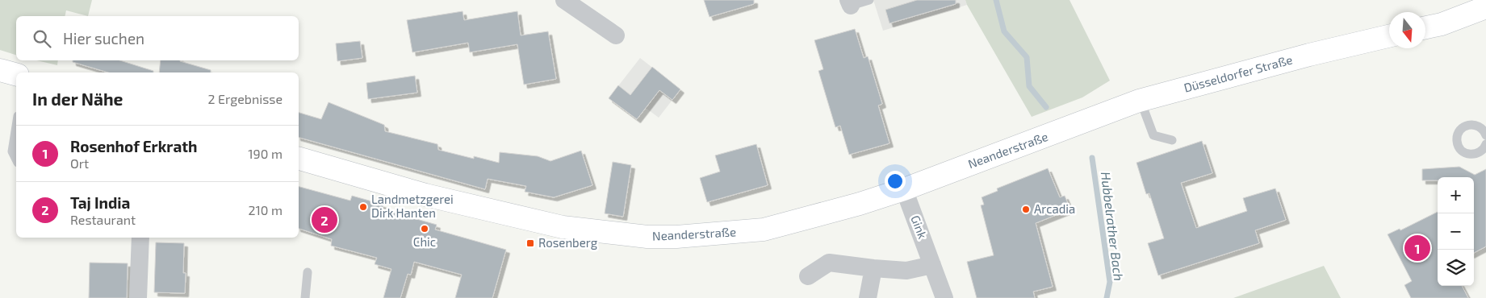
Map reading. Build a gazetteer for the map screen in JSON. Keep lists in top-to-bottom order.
{
  "streets": {
    "main road": ["Düsseldorfer Straße", "Neanderstraße"],
    "street": ["Gink"]
  },
  "crossings": [
    ["Düsseldorfer Straße", "Neanderstraße"],
    ["Neanderstraße", "Gink"]
  ],
  "water": ["Hubbelrather Bach"],
  "places": {
    "other": ["Landmetzgerei Dirk Hanten", "Arcadia", "Chic"],
    "transit": ["Rosenberg"]
  },
  "north": "bottom",
  "page": {
    "search": "Hier suchen",
    "heading": ["In der Nähe", "2 Ergebnisse"],
    "list": [
      {
        "mark": "1",
        "name": "Rosenhof Erkrath",
        "note": "Ort",
        "value": "190 m"
      },
      {
        "mark": "2",
        "name": "Taj India",
        "note": "Restaurant",
        "value": "210 m"
      }
    ],
    "map_buttons": ["+", "−"],
    "pins": ["2", "1"]
  }
}
